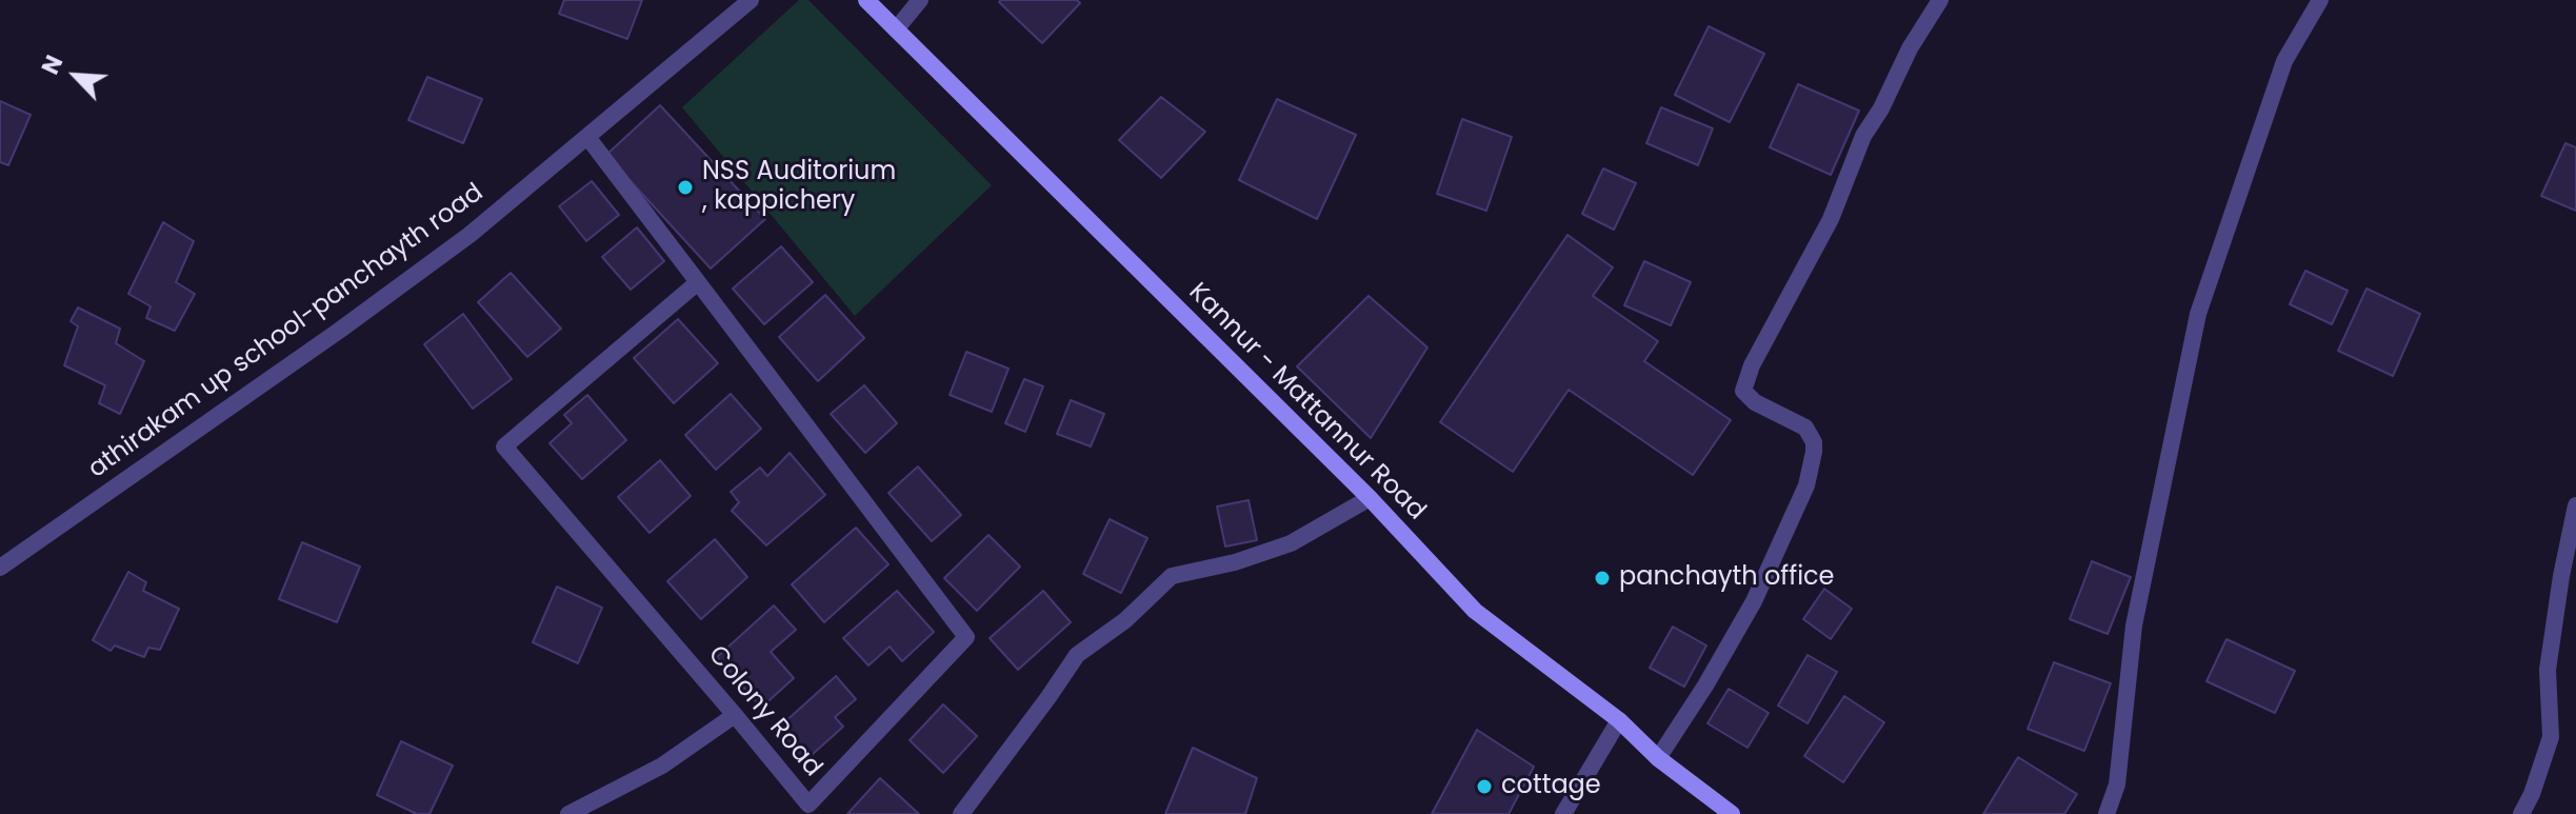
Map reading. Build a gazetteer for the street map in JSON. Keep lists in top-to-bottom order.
{
  "streets": {
    "main road": ["Kannur - Mattannur Road"],
    "street": ["athirakam up school-panchayth road", "Colony Road"]
  },
  "crossings": [
    ["athirakam up school-panchayth road", "Colony Road"]
  ],
  "places": ["NSS Auditorium , kappichery", "panchayth office", "cottage"],
  "north": "top left"
}
